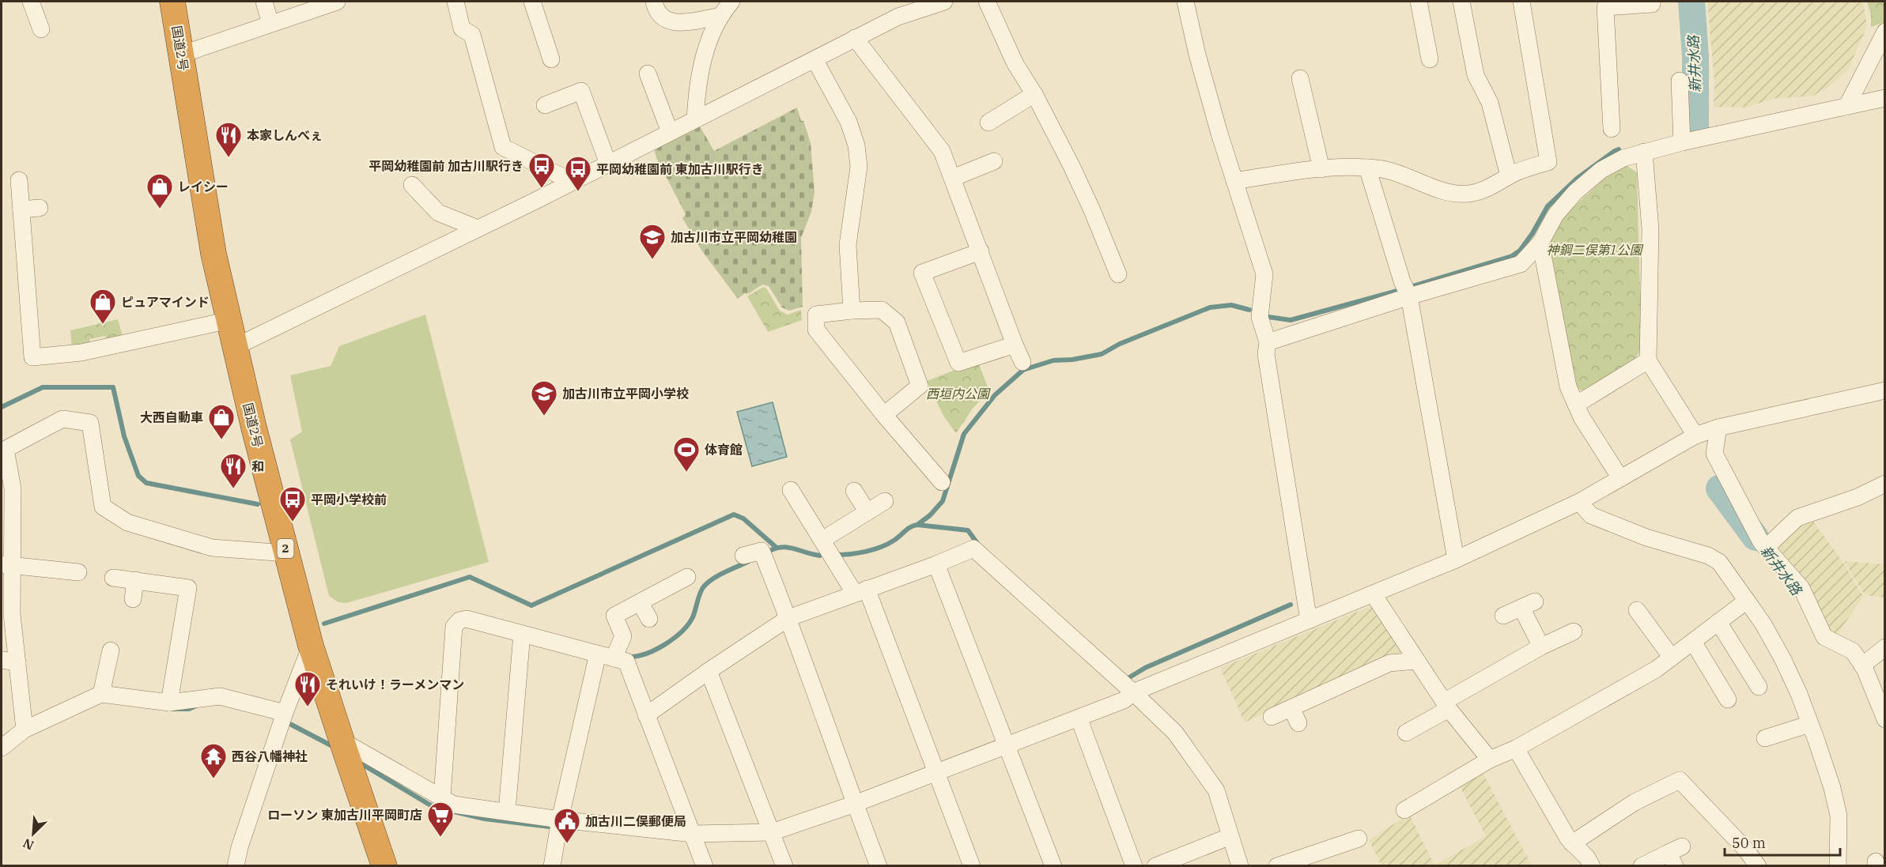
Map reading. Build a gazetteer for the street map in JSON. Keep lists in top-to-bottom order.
{
  "streets": {
    "highway": ["国道2号", "2"]
  },
  "water": ["新井水路"],
  "parks": ["神鋼二俣第1公園", "西垣内公園"],
  "places": {
    "restaurant": ["本家しんべぇ", "和", "それいけ！ラーメンマン"],
    "bus stop": ["平岡幼稚園前 加古川駅行き", "平岡幼稚園前 東加古川駅行き", "平岡小学校前"],
    "shop": ["レイシー", "ピュアマインド", "大西自動車"],
    "school or university": ["加古川市立平岡幼稚園", "加古川市立平岡小学校"],
    "sports": ["体育館"],
    "temple": ["西谷八幡神社"],
    "supermarket": ["ローソン 東加古川平岡町店"],
    "public building": ["加古川二俣郵便局"]
  },
  "scale_bar": "50 m",
  "north": "bottom left"
}
